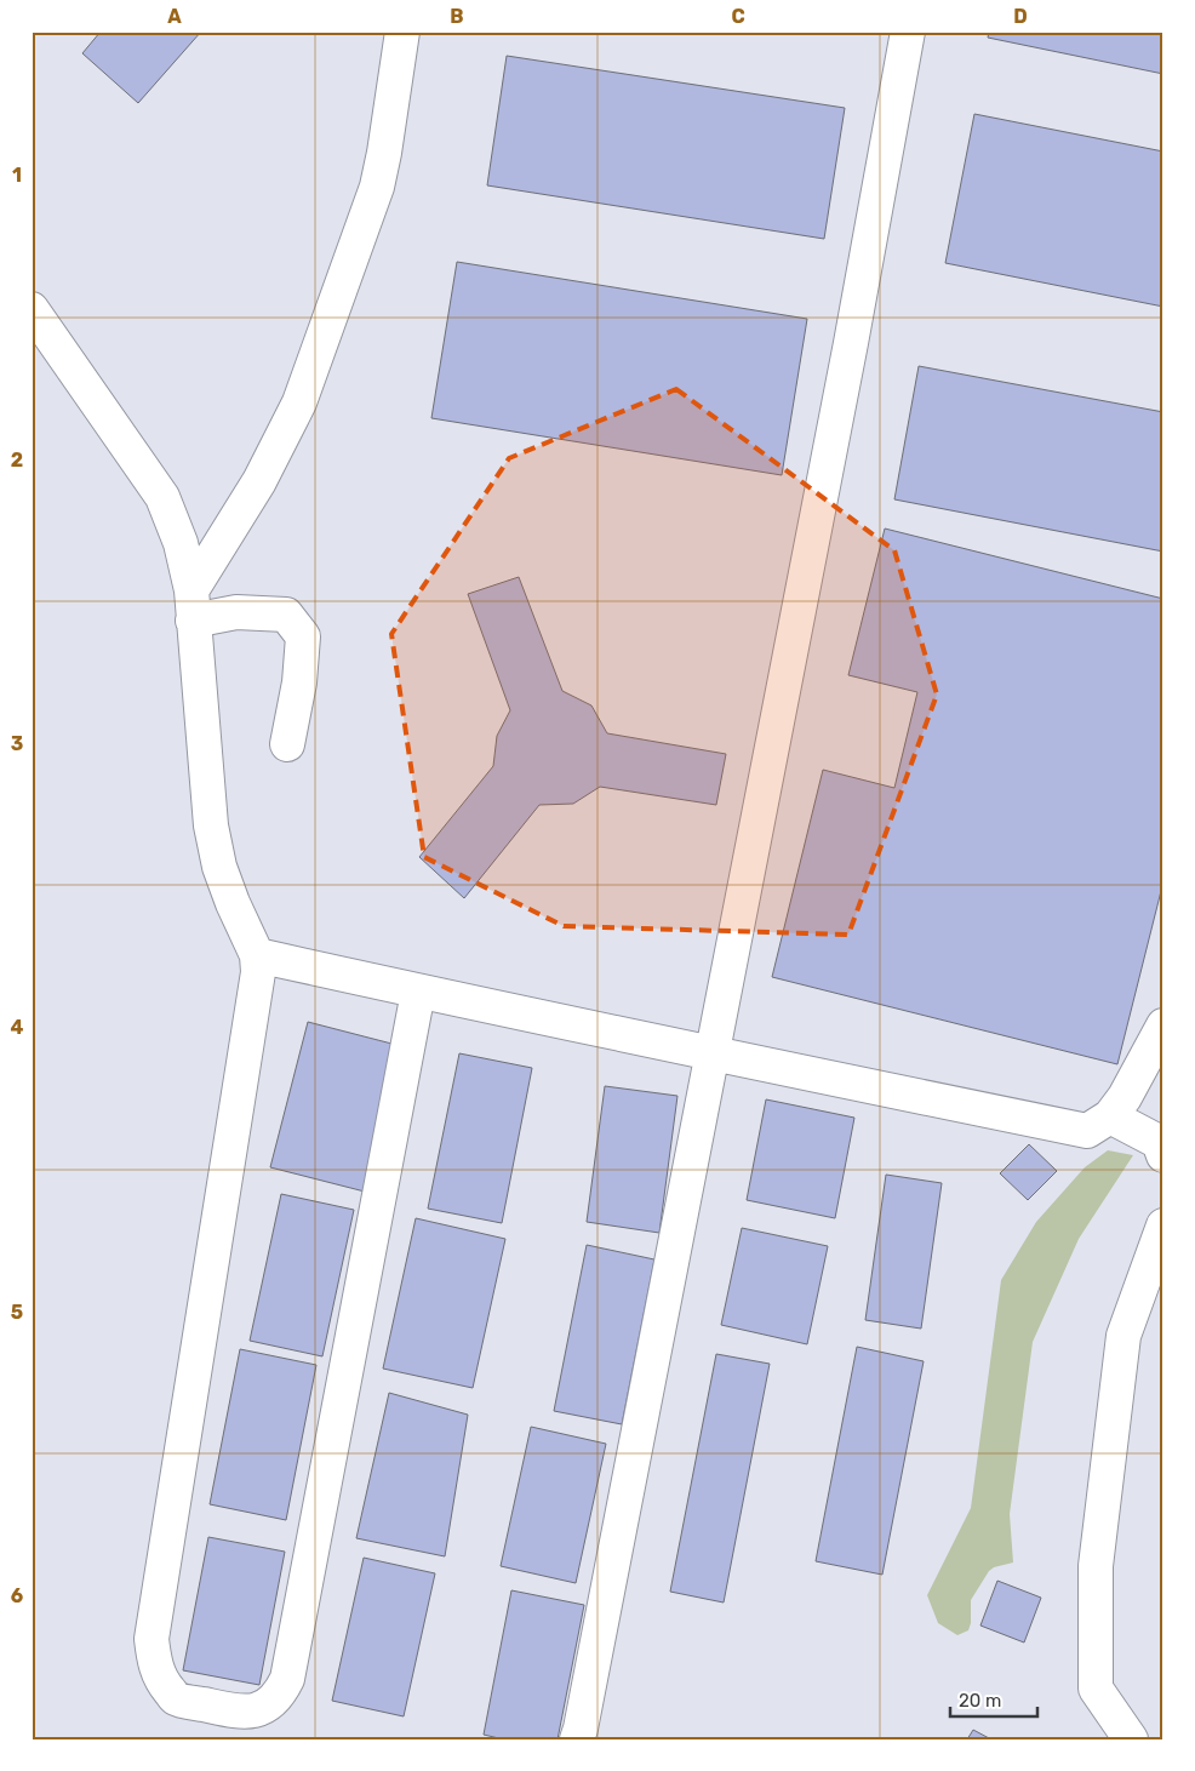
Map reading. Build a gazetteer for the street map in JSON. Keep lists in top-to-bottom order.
{
  "scale_bar": "20 m",
  "grid": {
    "columns": [
      "A",
      "B",
      "C",
      "D"
    ],
    "rows": [
      "1",
      "2",
      "3",
      "4",
      "5",
      "6"
    ]
  }
}
